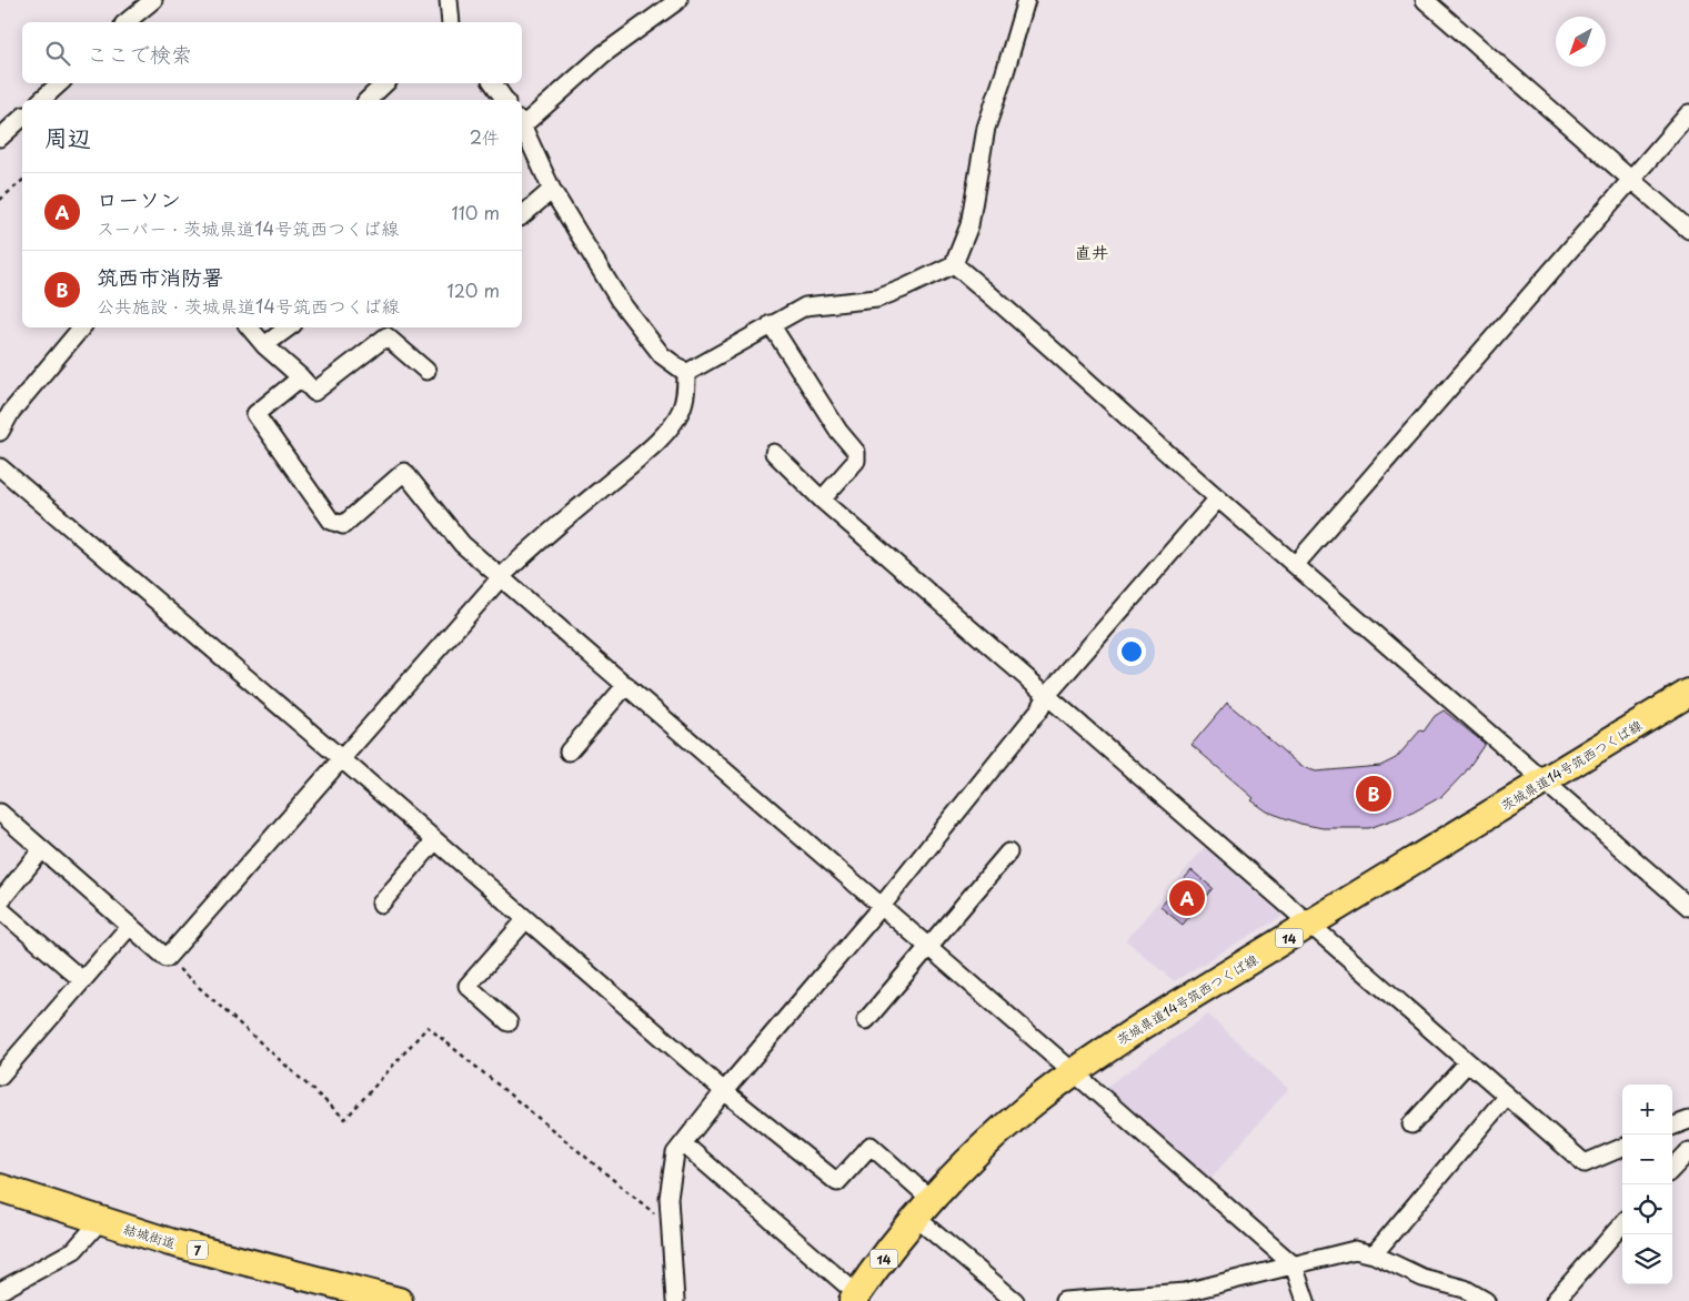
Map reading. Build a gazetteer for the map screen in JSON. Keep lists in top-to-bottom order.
{
  "streets": {
    "main road": [
      "茨城県道14号筑西つくば線",
      "14",
      "結城街道",
      "7"
    ]
  },
  "districts": ["直井"],
  "north": "bottom left",
  "page": {
    "search": "ここで検索",
    "heading": ["周辺", "2件"],
    "list": [
      {
        "mark": "A",
        "name": "ローソン",
        "note": "スーパー · 茨城県道14号筑西つくば線",
        "value": "110 m"
      },
      {
        "mark": "B",
        "name": "筑西市消防署",
        "note": "公共施設 · 茨城県道14号筑西つくば線",
        "value": "120 m"
      }
    ],
    "pins": ["B", "A"],
    "map_buttons": ["+", "−"]
  }
}
